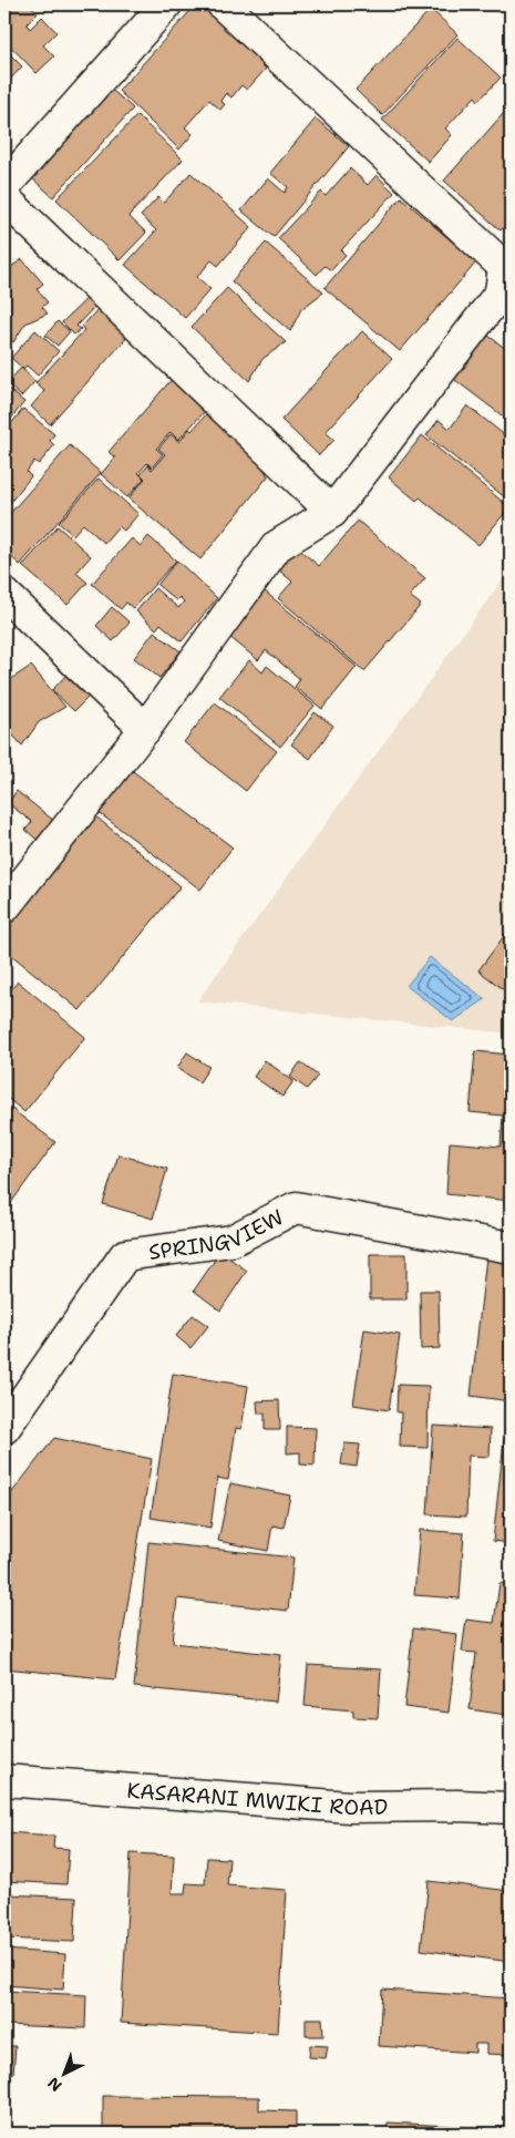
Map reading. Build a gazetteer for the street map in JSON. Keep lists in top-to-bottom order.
{
  "streets": {
    "street": ["SPRINGVIEW", "KASARANI MWIKI ROAD"]
  },
  "north": "bottom left"
}
